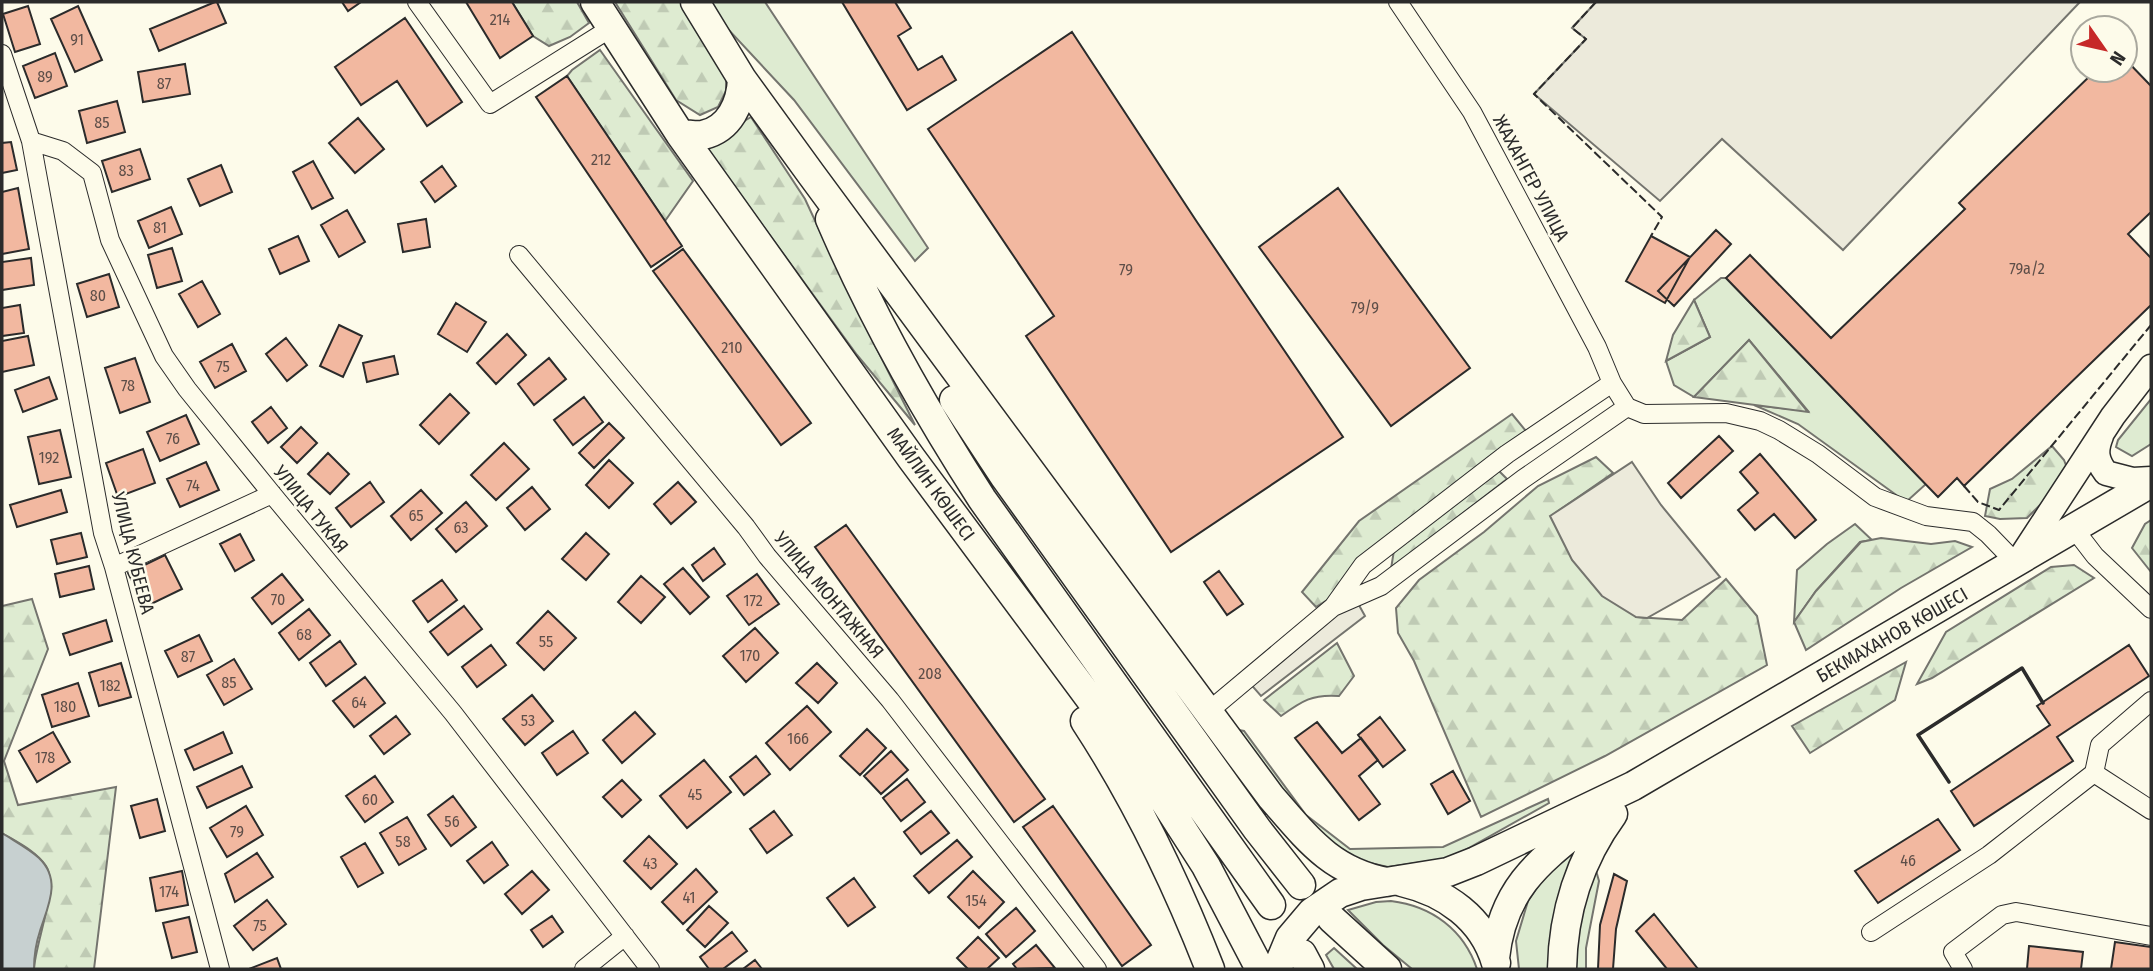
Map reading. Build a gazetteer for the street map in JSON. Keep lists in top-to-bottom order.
{
  "streets": {
    "main road": ["МАЙЛИН КӨШЕСІ", "БЕКМАХАНОВ КӨШЕСІ"],
    "street": [
      "ЖАХАНГЕР УЛИЦА",
      "УЛИЦА ТУКАЯ",
      "УЛИЦА КУБЕЕВА",
      "УЛИЦА МОНТАЖНАЯ"
    ]
  },
  "crossings": [
    ["МАЙЛИН КӨШЕСІ", "БЕКМАХАНОВ КӨШЕСІ"],
    ["УЛИЦА ТУКАЯ", "УЛИЦА КУБЕЕВА"]
  ],
  "house_numbers": [
    "214",
    "91",
    "89",
    "87",
    "85",
    "212",
    "83",
    "81",
    "79а/2",
    "79",
    "80",
    "79/9",
    "210",
    "75",
    "78",
    "76",
    "192",
    "74",
    "65",
    "63",
    "70",
    "172",
    "68",
    "55",
    "170",
    "87",
    "208",
    "85",
    "182",
    "64",
    "180",
    "53",
    "166",
    "178",
    "45",
    "60",
    "56",
    "79",
    "58",
    "46",
    "43",
    "174",
    "41",
    "154",
    "75"
  ],
  "north": "bottom right"
}
